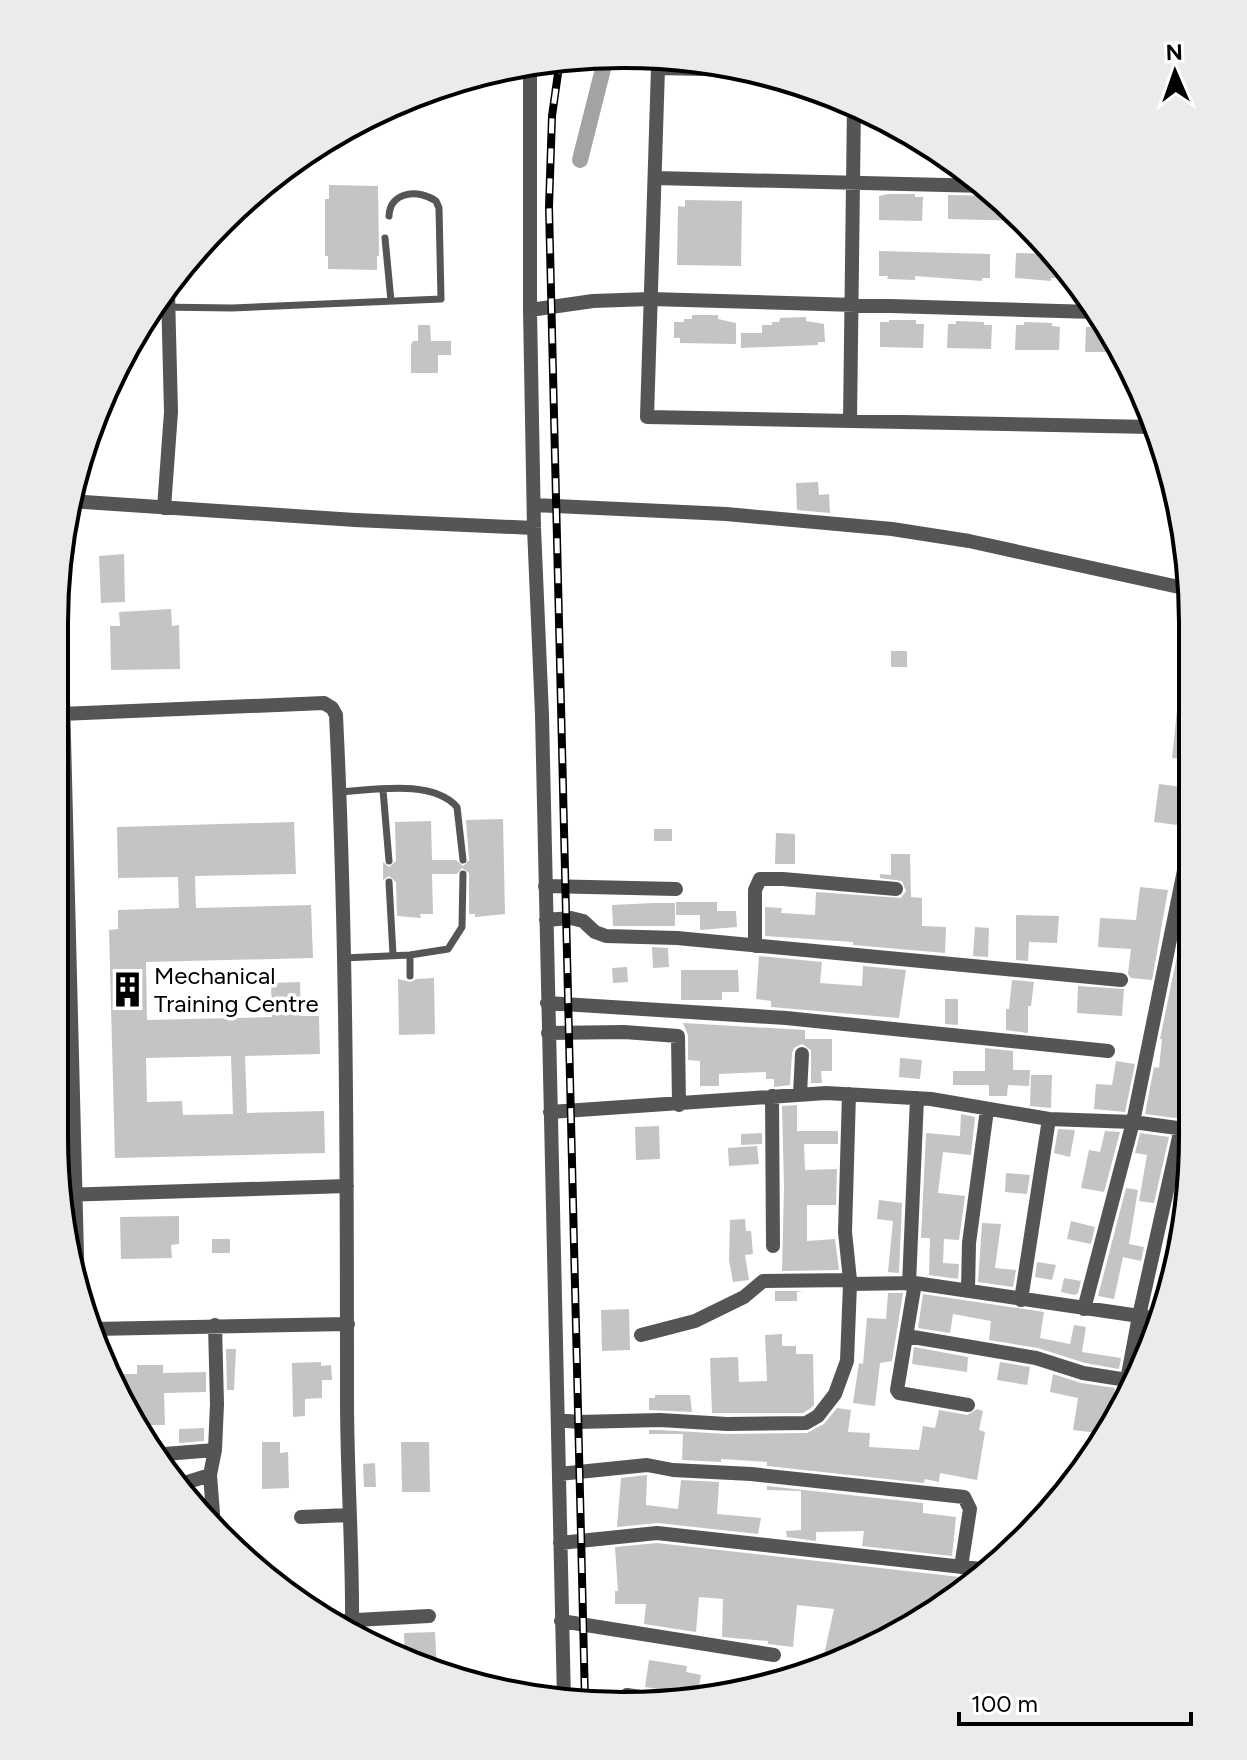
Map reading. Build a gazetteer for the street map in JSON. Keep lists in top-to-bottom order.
{
  "places": {
    "building": ["Mechanical Training Centre"]
  },
  "scale_bar": "100 m",
  "north": "top"
}
